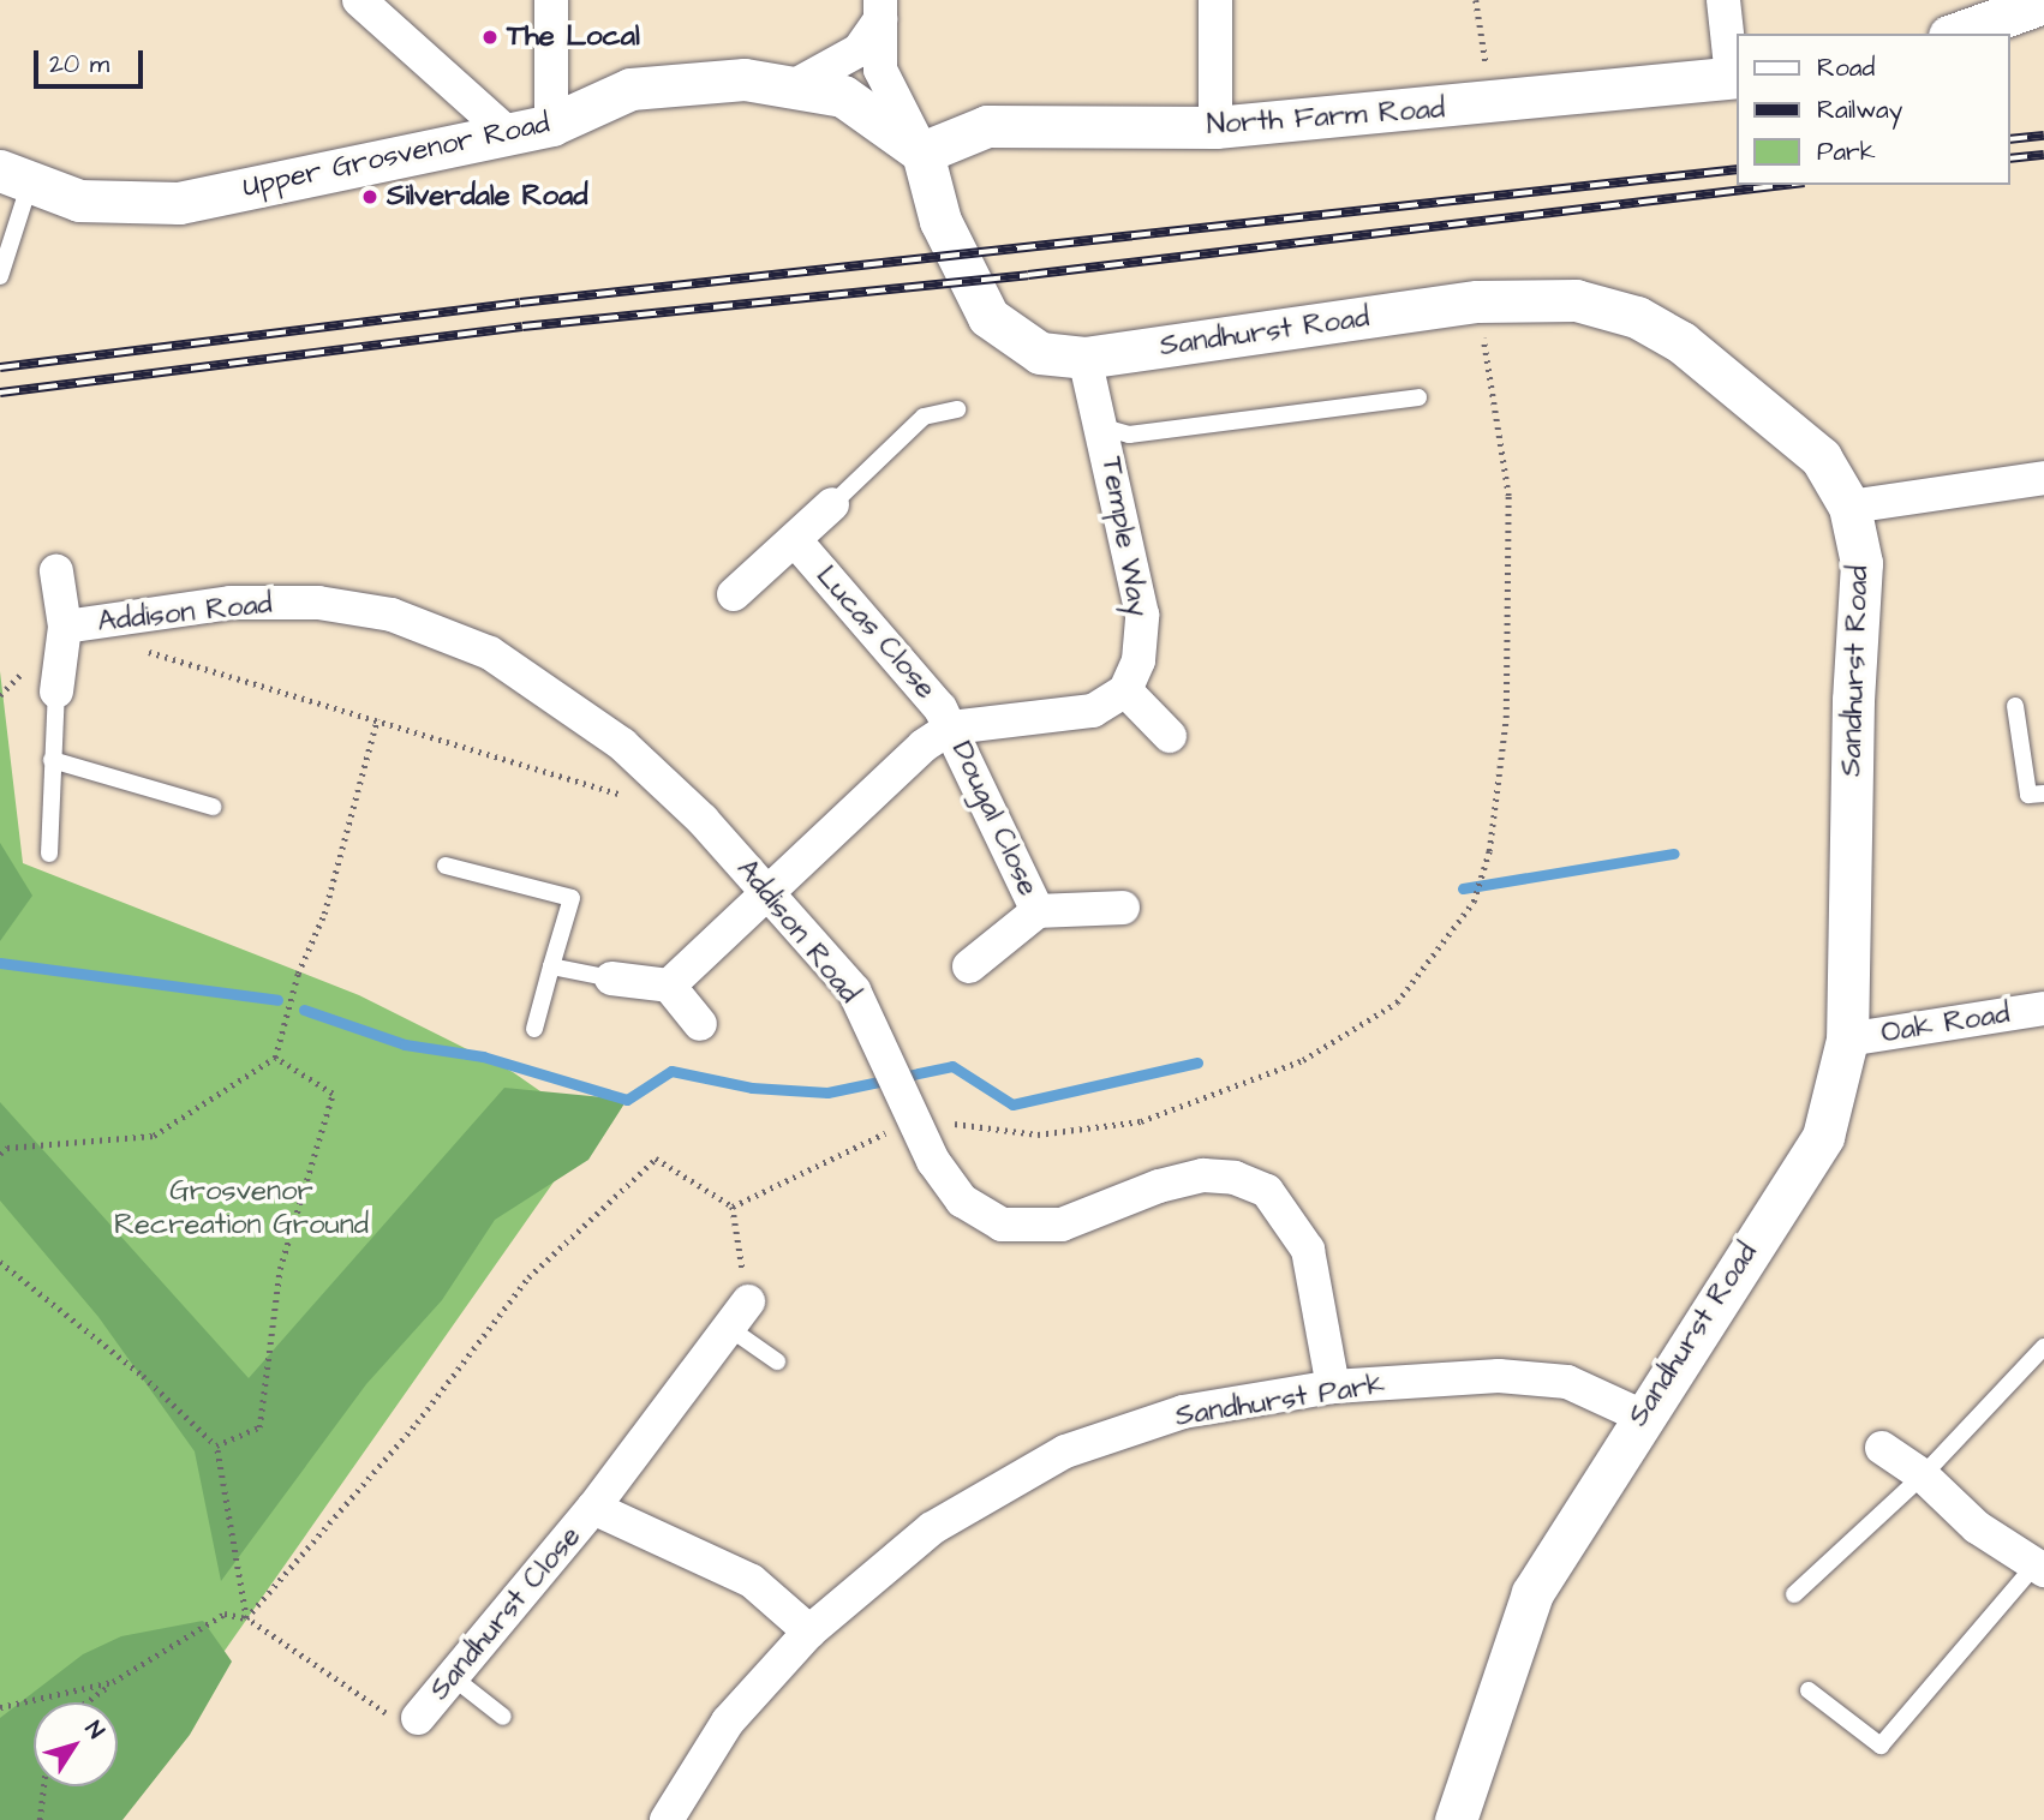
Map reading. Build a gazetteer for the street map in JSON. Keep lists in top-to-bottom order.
{
  "streets": {
    "street": [
      "North Farm Road",
      "Upper Grosvenor Road",
      "Sandhurst Road",
      "Temple Way",
      "Addison Road",
      "Lucas Close",
      "Dougal Close",
      "Oak Road",
      "Sandhurst Park",
      "Sandhurst Close"
    ]
  },
  "crossings": [
    ["North Farm Road", "Upper Grosvenor Road"],
    ["North Farm Road", "Sandhurst Road"],
    ["Upper Grosvenor Road", "Sandhurst Road"],
    ["Sandhurst Road", "Temple Way"],
    ["Sandhurst Road", "Oak Road"],
    ["Sandhurst Road", "Sandhurst Park"],
    ["Addison Road", "Sandhurst Park"],
    ["Lucas Close", "Dougal Close"],
    ["Sandhurst Park", "Sandhurst Close"]
  ],
  "parks": ["Grosvenor Recreation Ground"],
  "places": ["The Local", "Silverdale Road"],
  "legend": ["Road", "Railway", "Park"],
  "scale_bar": "20 m",
  "north": "top right"
}
